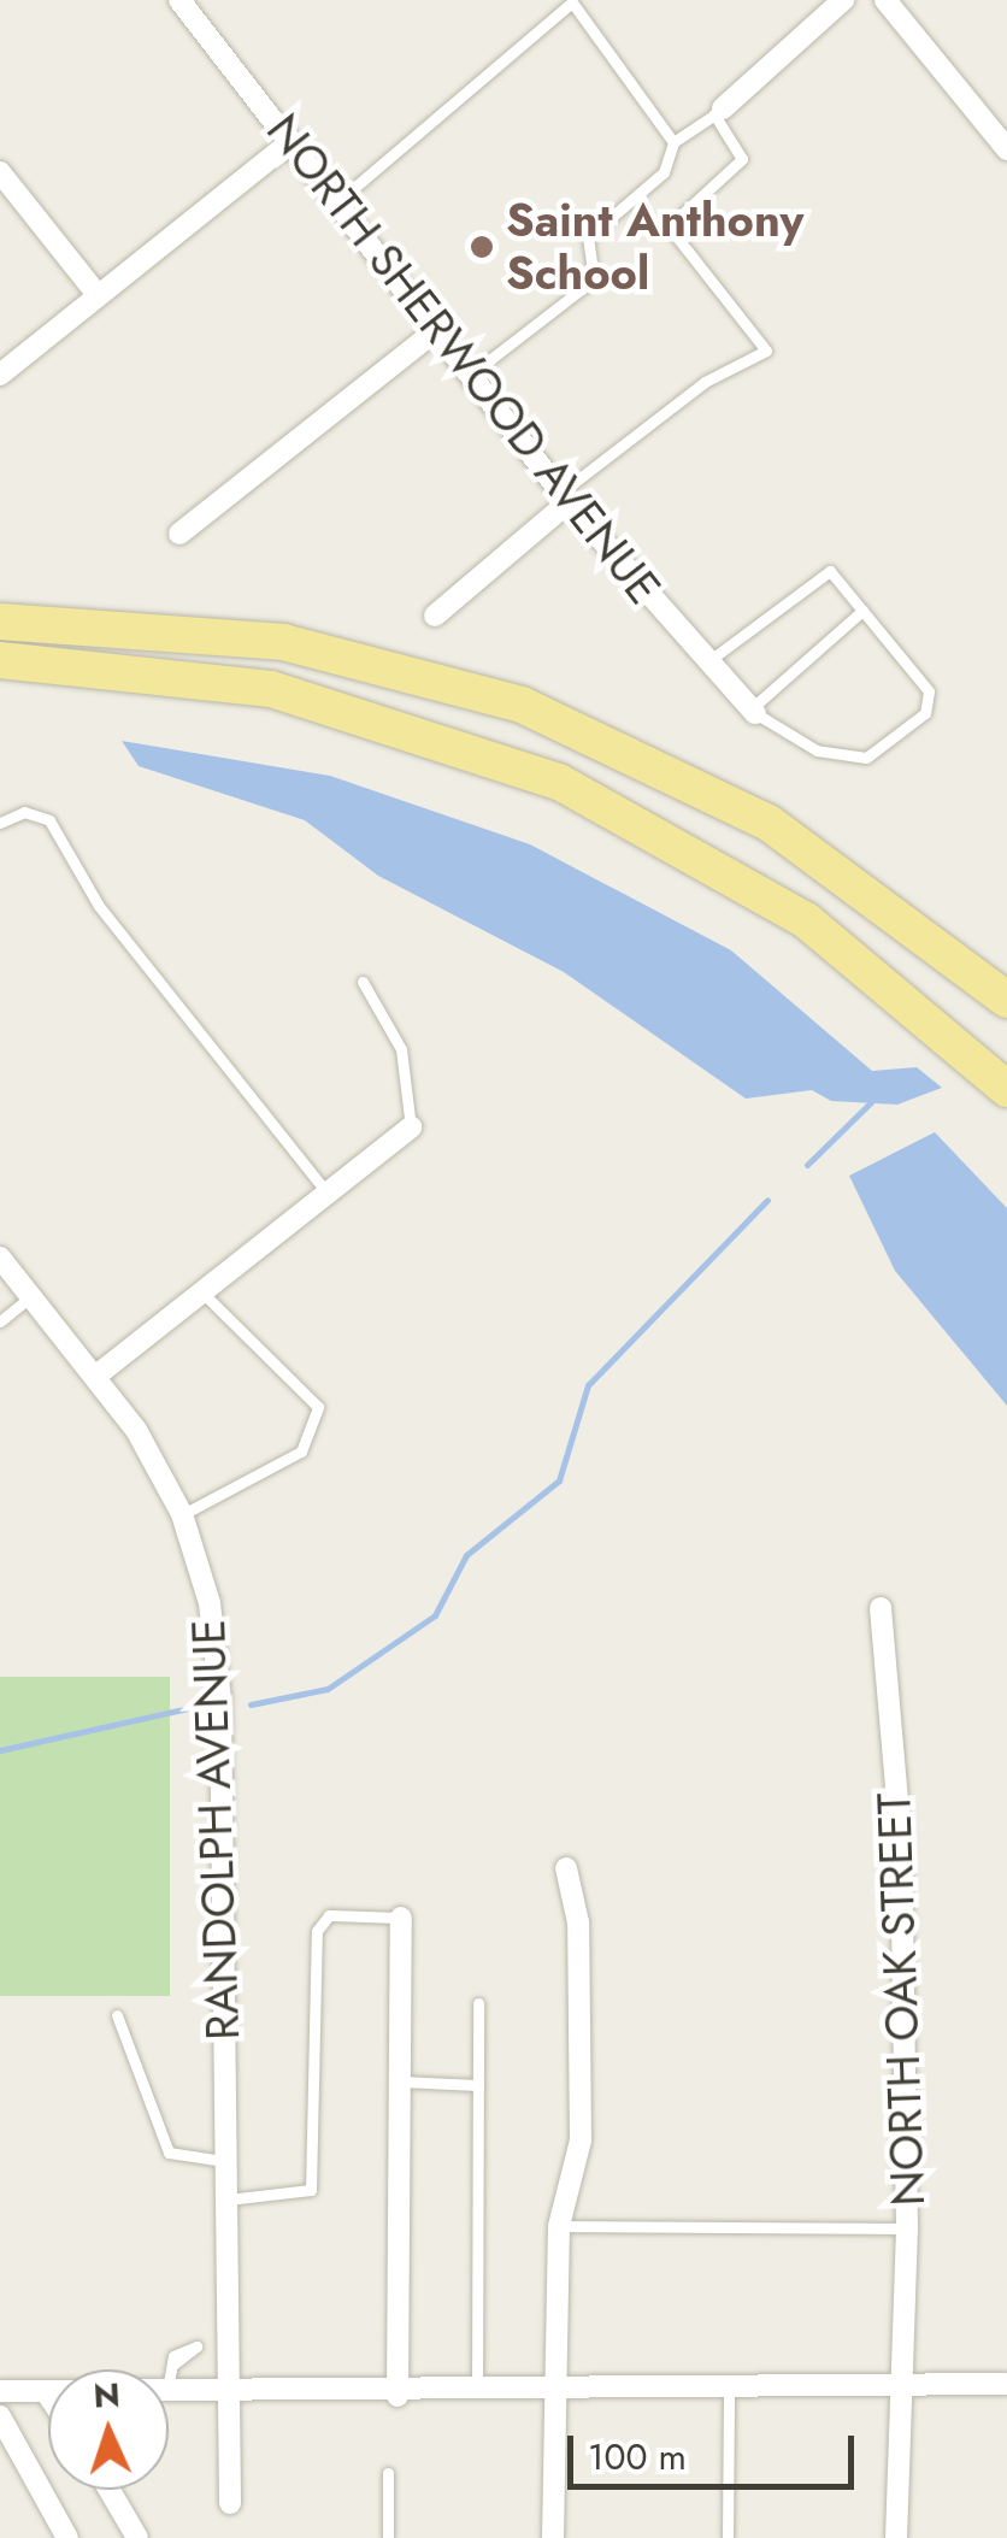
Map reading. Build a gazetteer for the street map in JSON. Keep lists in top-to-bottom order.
{
  "streets": {
    "street": ["NORTH SHERWOOD AVENUE", "RANDOLPH AVENUE", "NORTH OAK STREET"]
  },
  "places": ["Saint Anthony School"],
  "scale_bar": "100 m",
  "north": "top"
}
